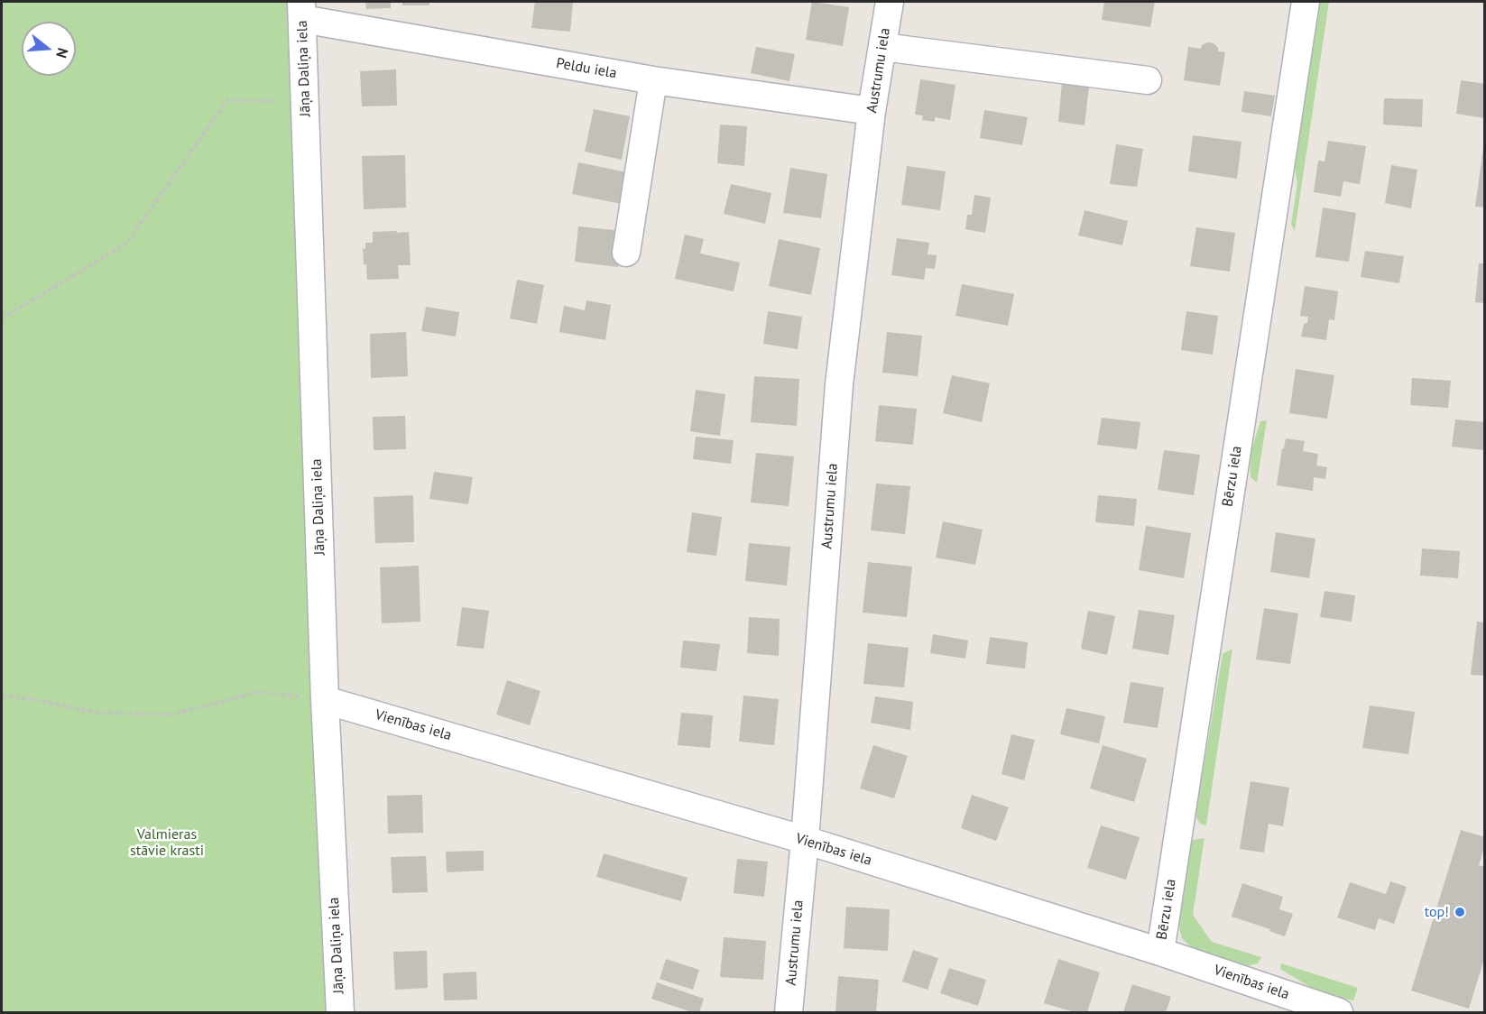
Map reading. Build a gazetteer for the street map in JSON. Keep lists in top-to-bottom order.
{
  "streets": {
    "street": [
      "Jāņa Daliņa iela",
      "Peldu iela",
      "Austrumu iela",
      "Bērzu iela",
      "Vienības iela"
    ]
  },
  "crossings": [
    ["Jāņa Daliņa iela", "Peldu iela"],
    ["Jāņa Daliņa iela", "Vienības iela"],
    ["Peldu iela", "Austrumu iela"],
    ["Austrumu iela", "Vienības iela"],
    ["Bērzu iela", "Vienības iela"]
  ],
  "parks": ["Valmieras stāvie krasti"],
  "places": ["top!"],
  "north": "right"
}
